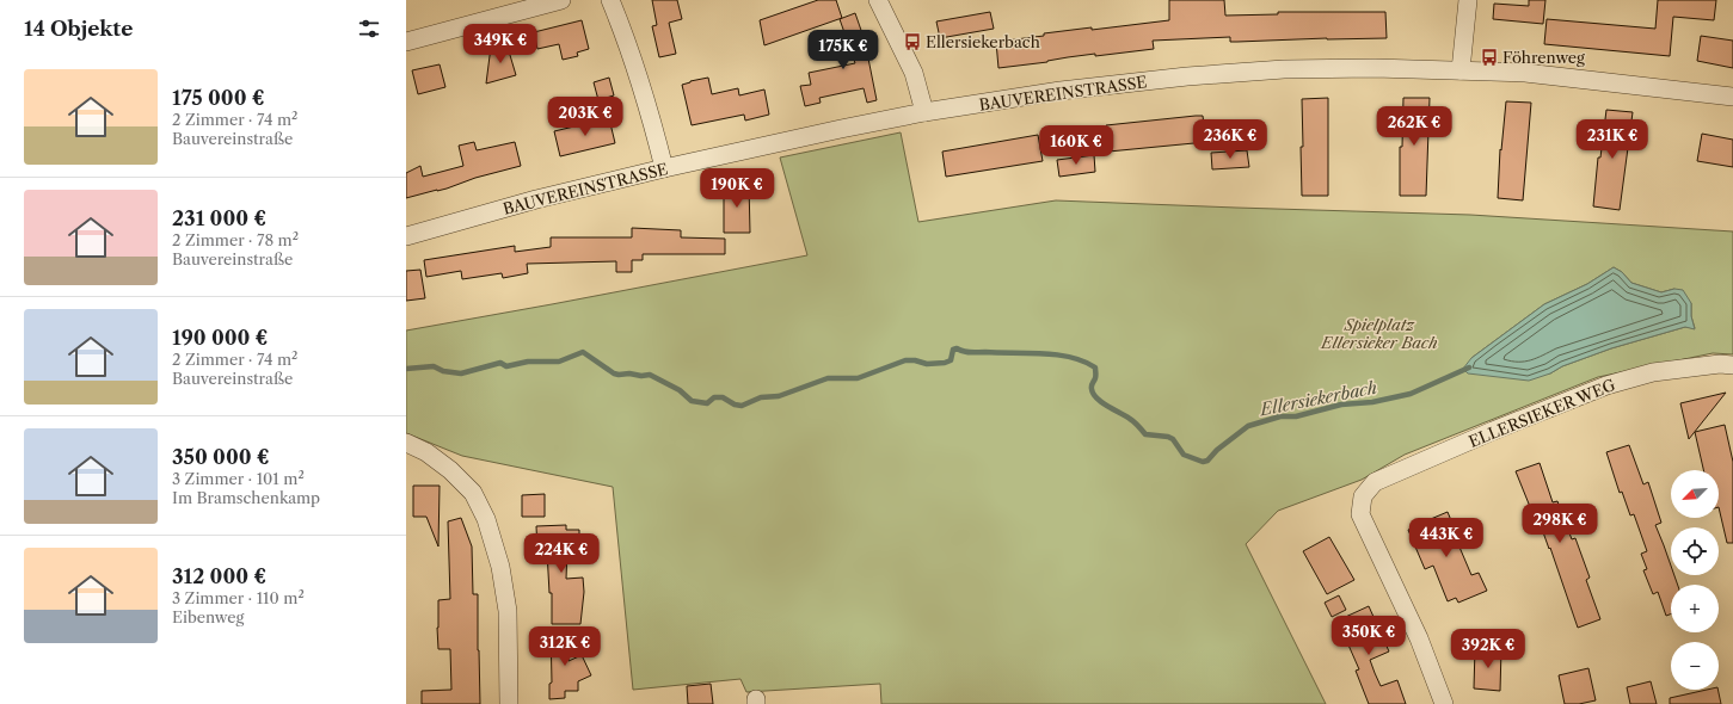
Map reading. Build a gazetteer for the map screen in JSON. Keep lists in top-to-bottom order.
{
  "streets": {
    "street": ["BAUVEREINSTRASSE", "ELLERSIEKER WEG"]
  },
  "water": ["Ellersiekerbach"],
  "parks": ["Spielplatz Ellersieker Bach"],
  "places": {
    "bus stop": ["Ellersiekerbach", "Föhrenweg"]
  },
  "north": "bottom left",
  "page": {
    "heading": "14 Objekte",
    "price": [
      "349K €",
      "175K €",
      "203K €",
      "262K €",
      "236K €",
      "231K €",
      "160K €",
      "190K €",
      "298K €",
      "443K €",
      "224K €",
      "350K €",
      "312K €",
      "392K €"
    ],
    "list": [
      {
        "name": "175 000 €",
        "note": "2 Zimmer · 74 m² · Bauvereinstraße"
      },
      {
        "name": "231 000 €",
        "note": "2 Zimmer · 78 m² · Bauvereinstraße"
      },
      {
        "name": "190 000 €",
        "note": "2 Zimmer · 74 m² · Bauvereinstraße"
      },
      {
        "name": "350 000 €",
        "note": "3 Zimmer · 101 m² · Im Bramschenkamp"
      },
      {
        "name": "312 000 €",
        "note": "3 Zimmer · 110 m² · Eibenweg"
      }
    ],
    "map_buttons": ["+", "−"]
  }
}
